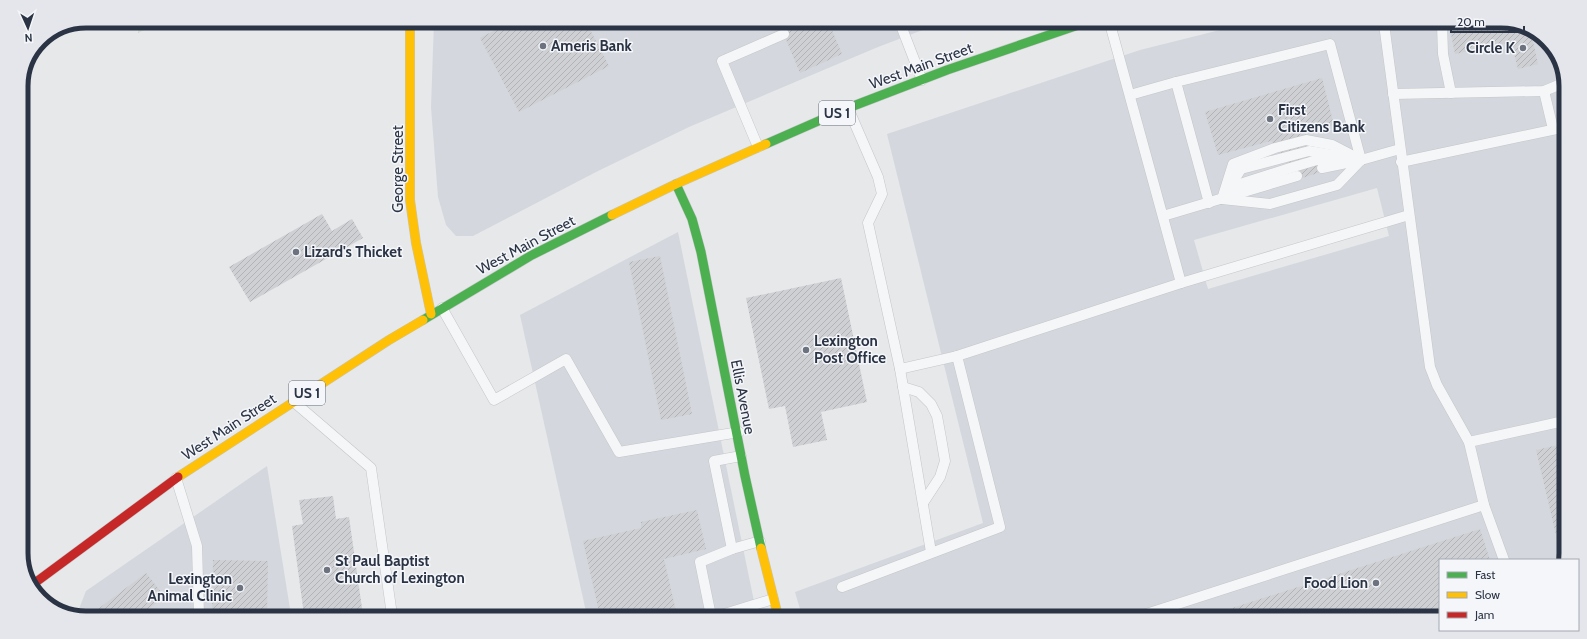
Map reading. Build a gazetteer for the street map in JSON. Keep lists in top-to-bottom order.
{
  "streets": {
    "main road": [
      "West Main Street",
      "US 1",
      "George Street",
      "Ellis Avenue"
    ]
  },
  "crossings": [
    ["West Main Street", "George Street"],
    ["West Main Street", "Ellis Avenue"]
  ],
  "places": [
    "Ameris Bank",
    "Circle K",
    "First Citizens Bank",
    "Lizard's Thicket",
    "Lexington Post Office",
    "St Paul Baptist Church of Lexington",
    "Food Lion",
    "Lexington Animal Clinic"
  ],
  "legend": ["Fast", "Slow", "Jam"],
  "scale_bar": "20 m",
  "north": "bottom"
}
